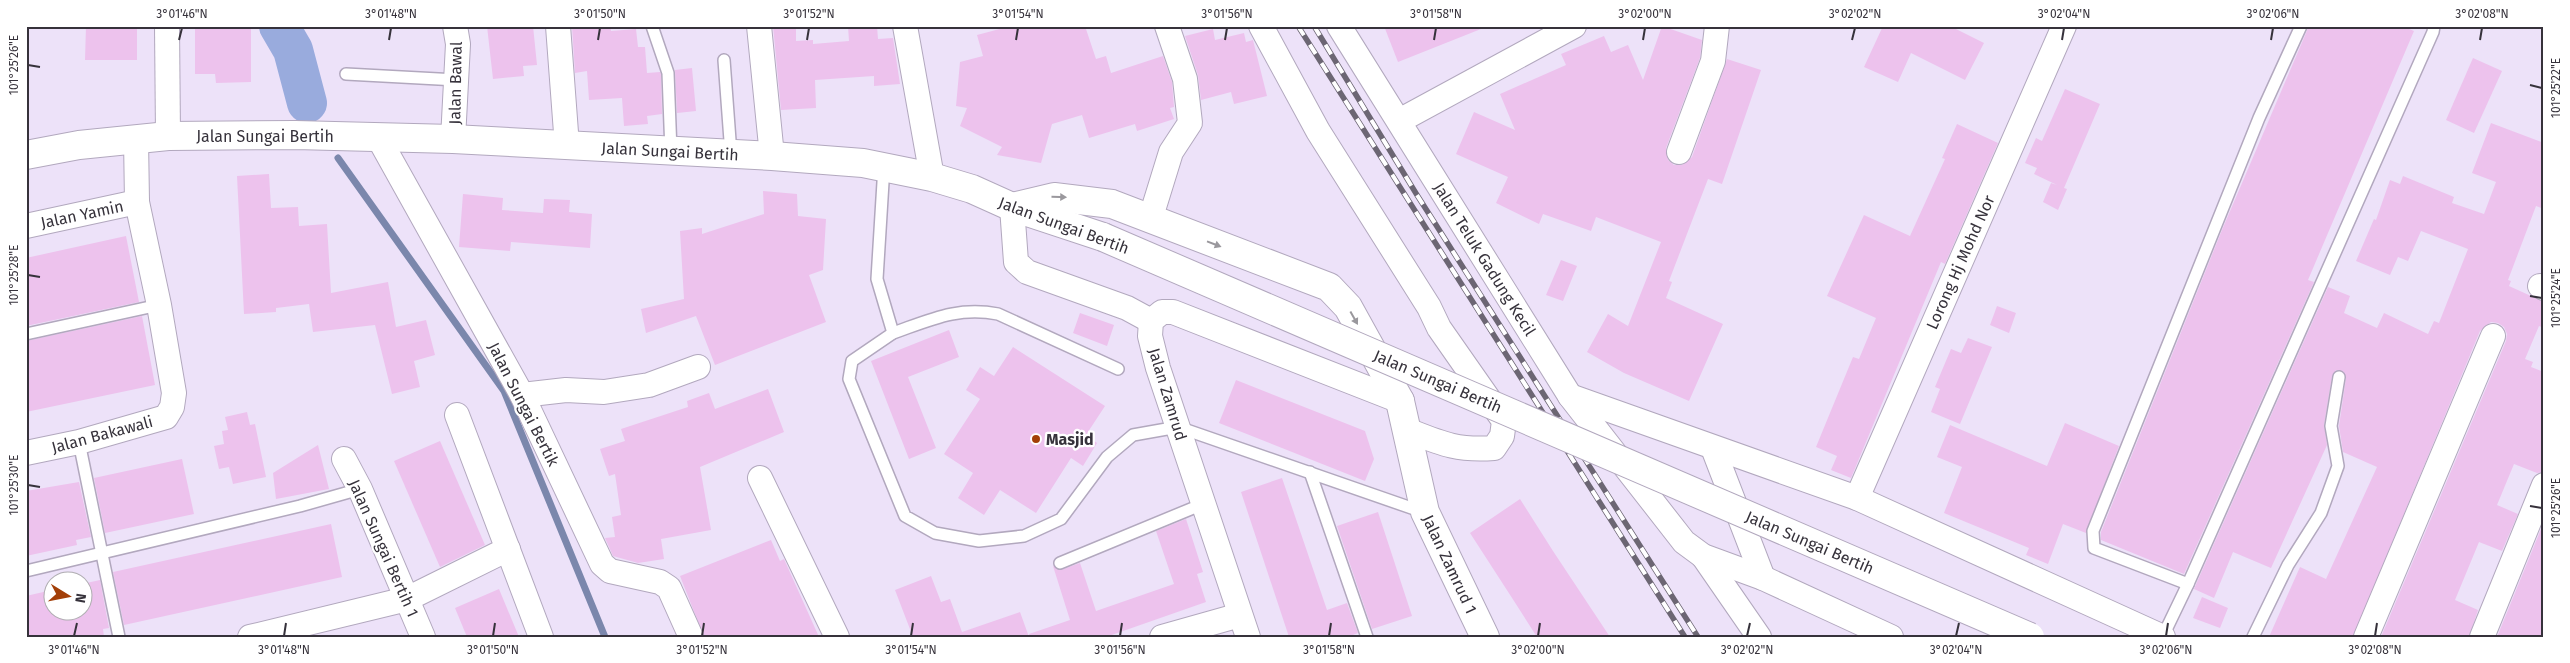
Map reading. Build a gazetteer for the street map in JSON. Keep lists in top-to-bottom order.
{
  "streets": {
    "main road": ["Jalan Sungai Bertih", "Jalan Zamrud 1"],
    "street": [
      "Jalan Bawal",
      "Jalan Yamin",
      "Jalan Teluk Gadung Kecil",
      "Lorong Hj Mohd Nor",
      "Jalan Zamrud",
      "Jalan Sungai Bertik",
      "Jalan Bakawali",
      "Jalan Sungai Bertih 1"
    ]
  },
  "crossings": [
    ["Jalan Bawal", "Jalan Sungai Bertih"],
    ["Jalan Sungai Bertih", "Jalan Sungai Bertik"],
    ["Jalan Sungai Bertih", "Jalan Zamrud 1"]
  ],
  "one_way": ["Jalan Zamrud 1"],
  "places": ["Masjid"],
  "north": "right",
  "coordinates": [
    "3°01'46\"N",
    "3°01'48\"N",
    "3°01'50\"N",
    "3°01'52\"N",
    "3°01'54\"N",
    "3°01'56\"N",
    "3°01'58\"N",
    "3°02'00\"N",
    "3°02'02\"N",
    "3°02'04\"N",
    "3°02'06\"N",
    "3°02'08\"N",
    "101°25'26\"E",
    "101°25'22\"E",
    "101°25'28\"E",
    "101°25'24\"E",
    "101°25'30\"E"
  ]
}
